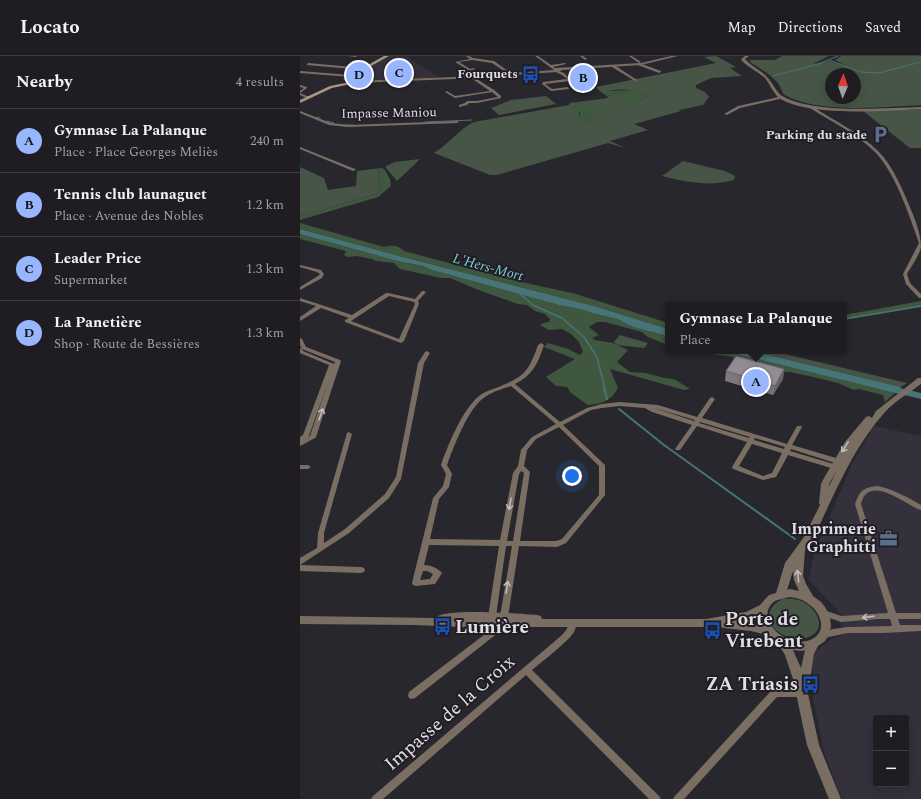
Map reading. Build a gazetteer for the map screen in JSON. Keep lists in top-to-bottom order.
{
  "streets": {
    "street": ["Impasse Maniou", "Impasse de la Croix"]
  },
  "water": ["L'Hers-Mort"],
  "places": {
    "bus stop": [
      "Fourquets",
      "Lumière",
      "Porte de Virebent",
      "ZA Triasis"
    ],
    "parking": ["Parking du stade"],
    "office": ["Imprimerie Graphitti"]
  },
  "north": "top",
  "page": {
    "header": "Locato",
    "nav": ["Map", "Directions", "Saved"],
    "heading": ["Nearby", "4 results"],
    "pins": [
      "C",
      "D",
      "B",
      "A"
    ],
    "list": [
      {
        "mark": "A",
        "name": "Gymnase La Palanque",
        "note": "Place · Place Georges Meliès",
        "value": "240 m"
      },
      {
        "mark": "B",
        "name": "Tennis club launaguet",
        "note": "Place · Avenue des Nobles",
        "value": "1.2 km"
      },
      {
        "mark": "C",
        "name": "Leader Price",
        "note": "Supermarket",
        "value": "1.3 km"
      },
      {
        "mark": "D",
        "name": "La Panetière",
        "note": "Shop · Route de Bessières",
        "value": "1.3 km"
      }
    ],
    "popup": ["Gymnase La Palanque", "Place"],
    "map_buttons": ["+", "−"]
  }
}
